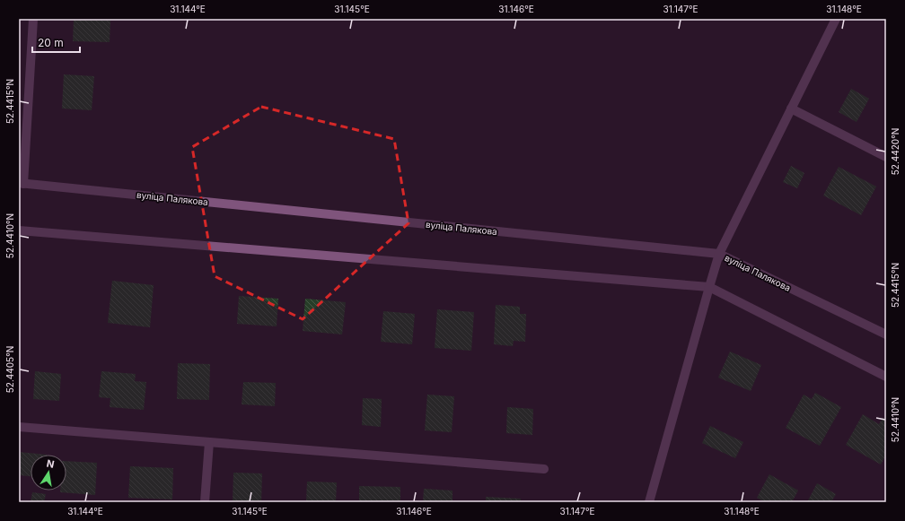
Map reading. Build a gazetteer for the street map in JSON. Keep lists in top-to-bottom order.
{
  "streets": {
    "street": ["вуліца Палякова"]
  },
  "scale_bar": "20 m",
  "north": "top",
  "coordinates": [
    "31.144°E",
    "31.145°E",
    "31.146°E",
    "31.147°E",
    "31.148°E",
    "52.4415°N",
    "52.4420°N",
    "52.4410°N",
    "52.4405°N"
  ]
}
